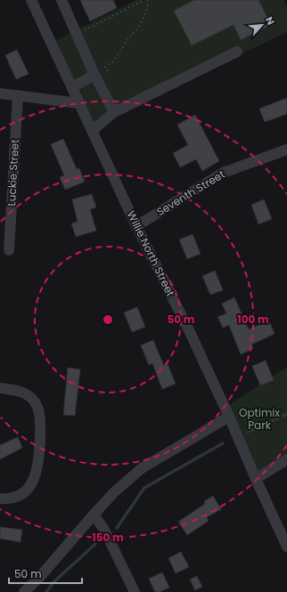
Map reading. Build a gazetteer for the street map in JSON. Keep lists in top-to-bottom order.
{
  "streets": {
    "street": ["Luckie Street", "Seventh Street", "Willie North Street"]
  },
  "crossings": [
    ["Seventh Street", "Willie North Street"]
  ],
  "parks": ["Optimix Park"],
  "scale_bar": "50 m",
  "north": "top right",
  "rings": ["50 m", "100 m", "150 m"]
}
